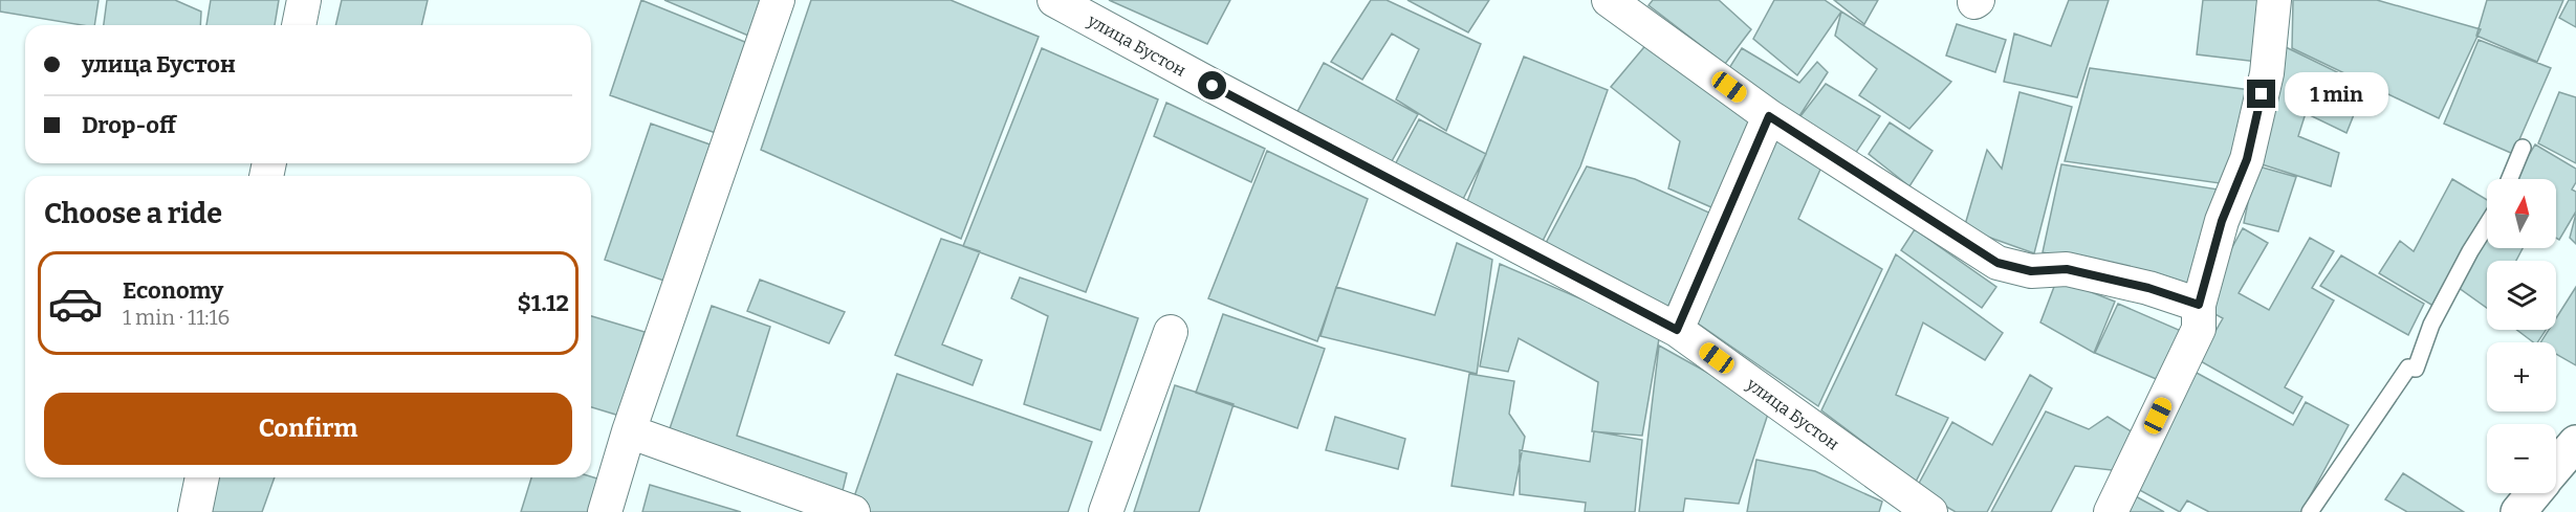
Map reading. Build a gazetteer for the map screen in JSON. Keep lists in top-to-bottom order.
{
  "streets": {
    "street": ["улица Бустон"]
  },
  "north": "top",
  "page": {
    "banner": ["улица Бустон", "Drop-off"],
    "bubble": "1 min",
    "heading": "Choose a ride",
    "map_buttons": ["+", "−"],
    "list": [
      {
        "name": "Economy",
        "note": "1 min · 11:16",
        "value": "$1.12"
      }
    ],
    "buttons": "Confirm"
  }
}
